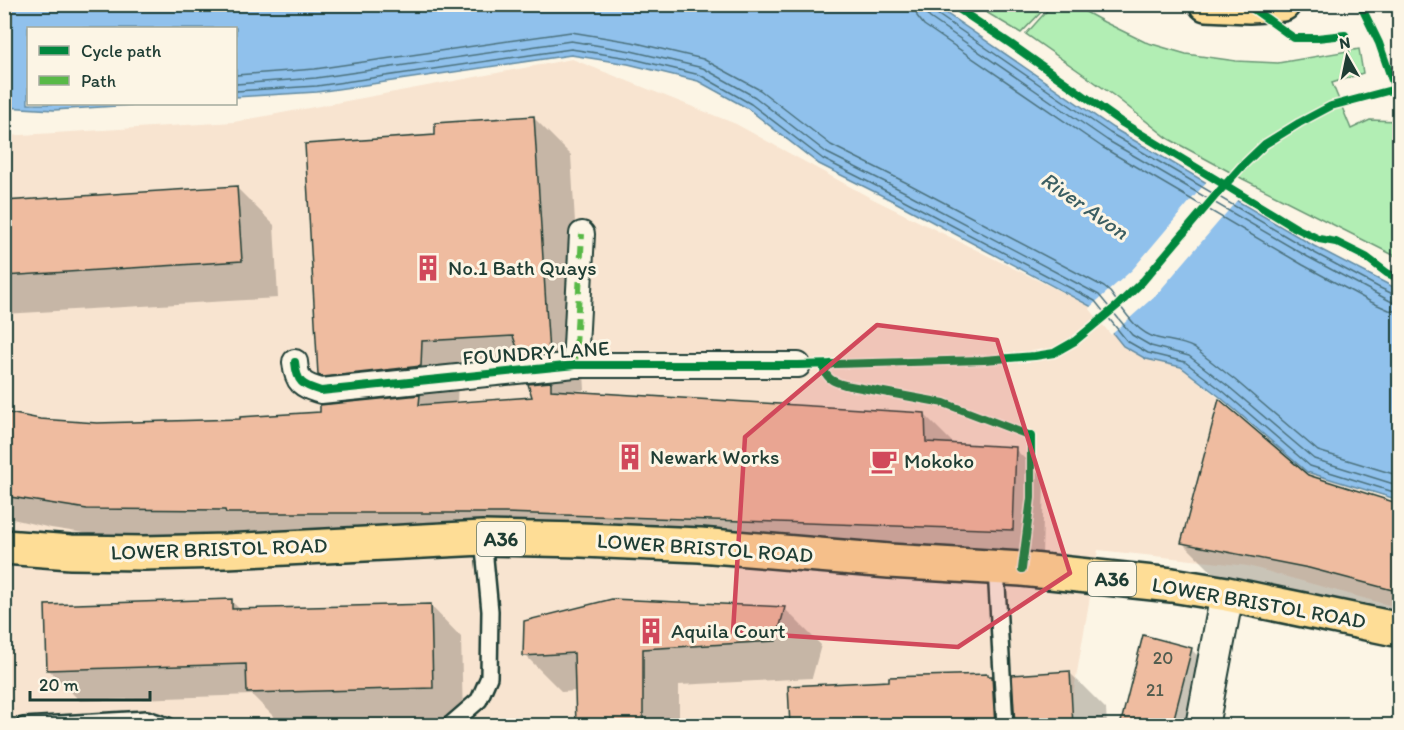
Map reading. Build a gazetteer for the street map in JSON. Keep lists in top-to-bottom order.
{
  "streets": {
    "main road": ["A36", "LOWER BRISTOL ROAD"],
    "street": ["FOUNDRY LANE"]
  },
  "water": ["River Avon"],
  "places": {
    "building": ["No.1 Bath Quays", "Newark Works", "Aquila Court"],
    "cafe": ["Mokoko"]
  },
  "house_numbers": ["20", "21"],
  "legend": ["Cycle path", "Path"],
  "scale_bar": "20 m",
  "north": "top"
}
